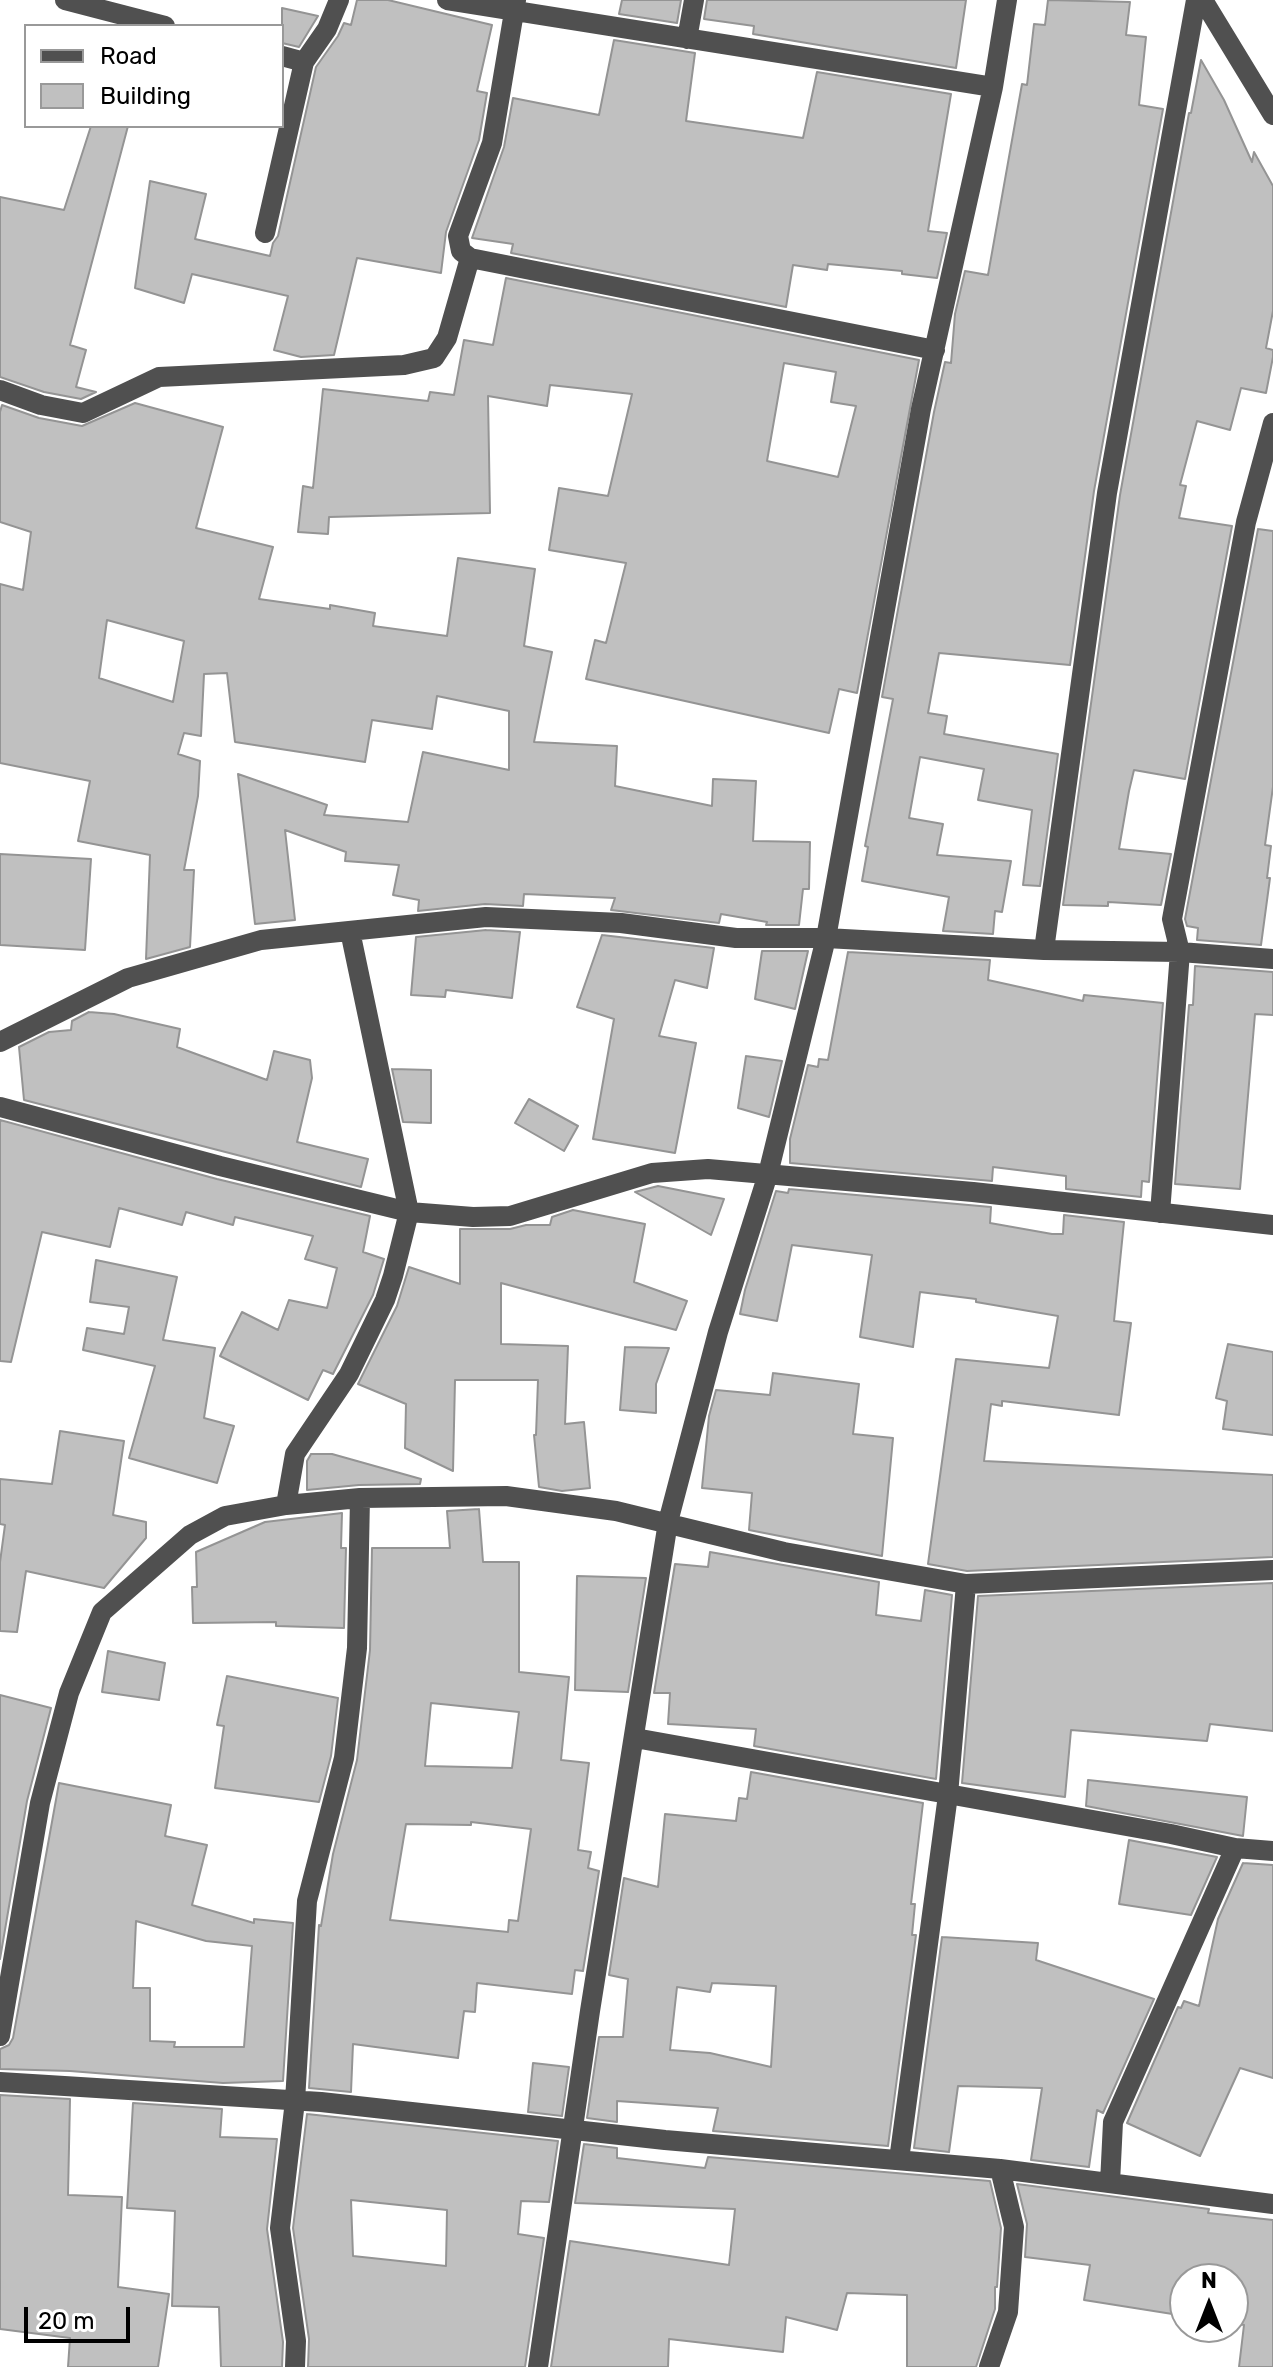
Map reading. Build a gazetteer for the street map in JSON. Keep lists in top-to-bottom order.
{
  "legend": ["Road", "Building"],
  "scale_bar": "20 m",
  "north": "top"
}
